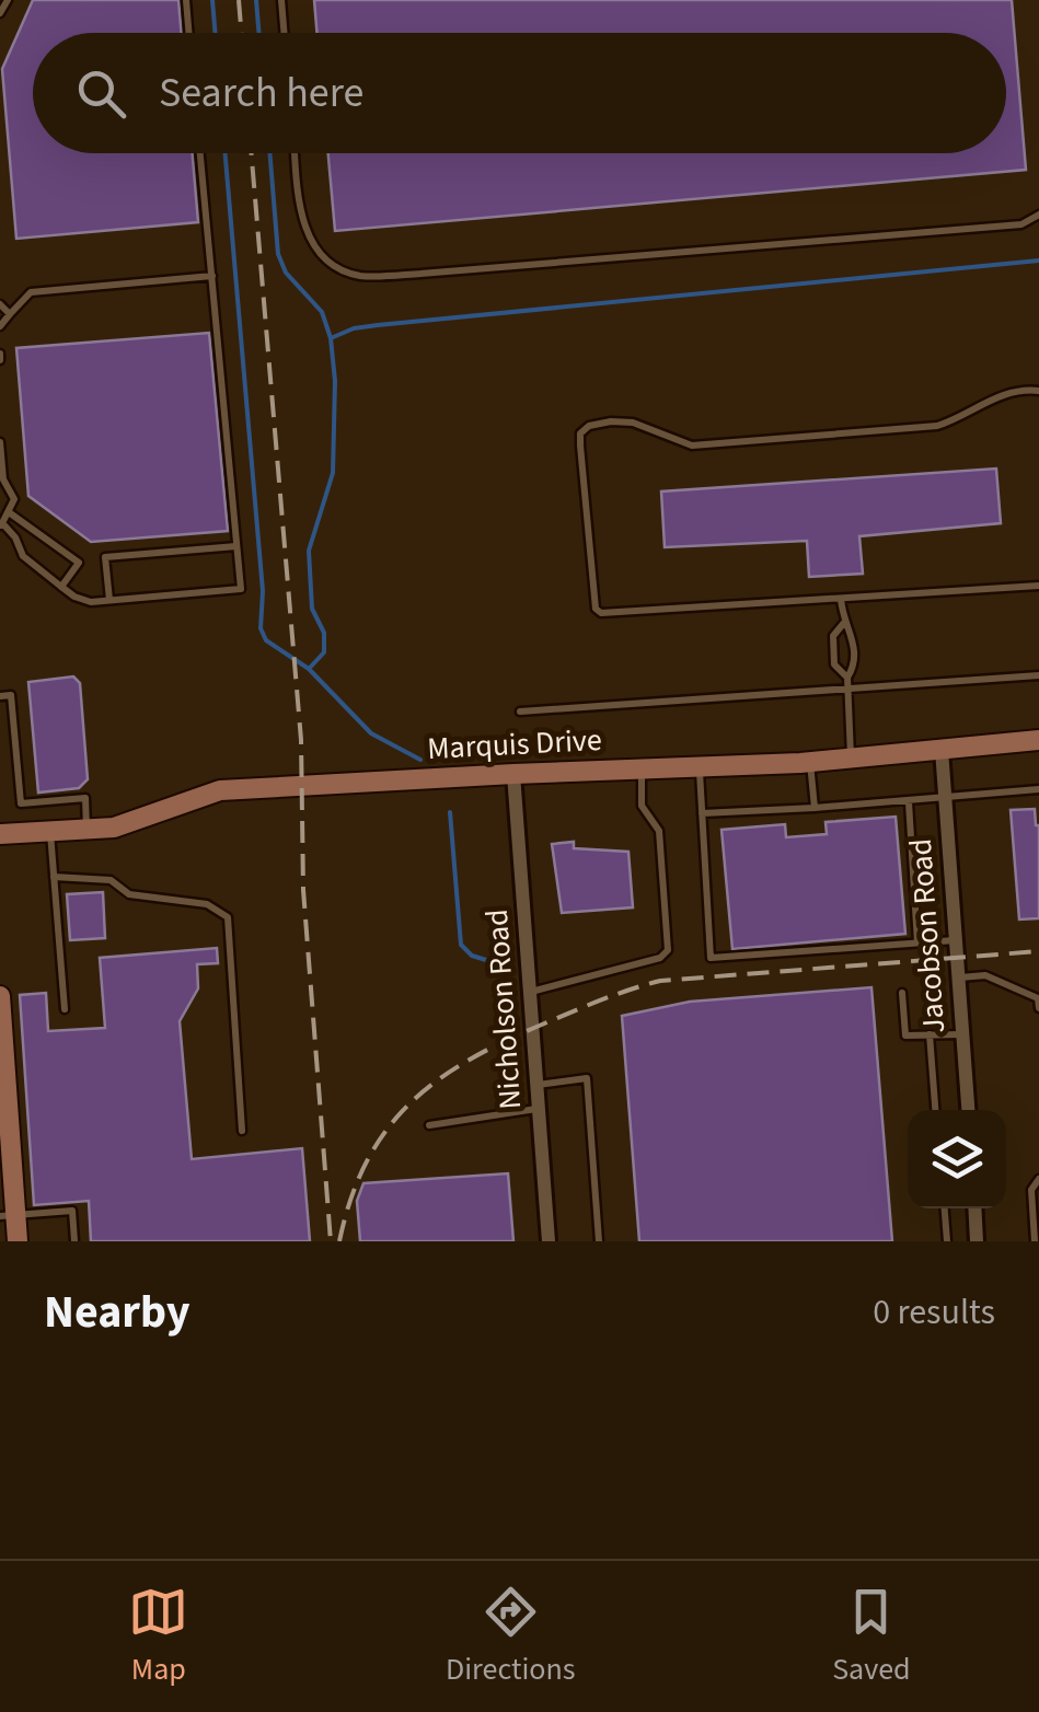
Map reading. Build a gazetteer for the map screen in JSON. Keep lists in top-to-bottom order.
{
  "streets": {
    "street": ["Marquis Drive", "Jacobson Road", "Nicholson Road"]
  },
  "crossings": [
    ["Marquis Drive", "Jacobson Road"],
    ["Marquis Drive", "Nicholson Road"]
  ],
  "page": {
    "search": "Search here",
    "heading": ["Nearby", "0 results"],
    "nav": ["Map", "Directions", "Saved"]
  }
}
